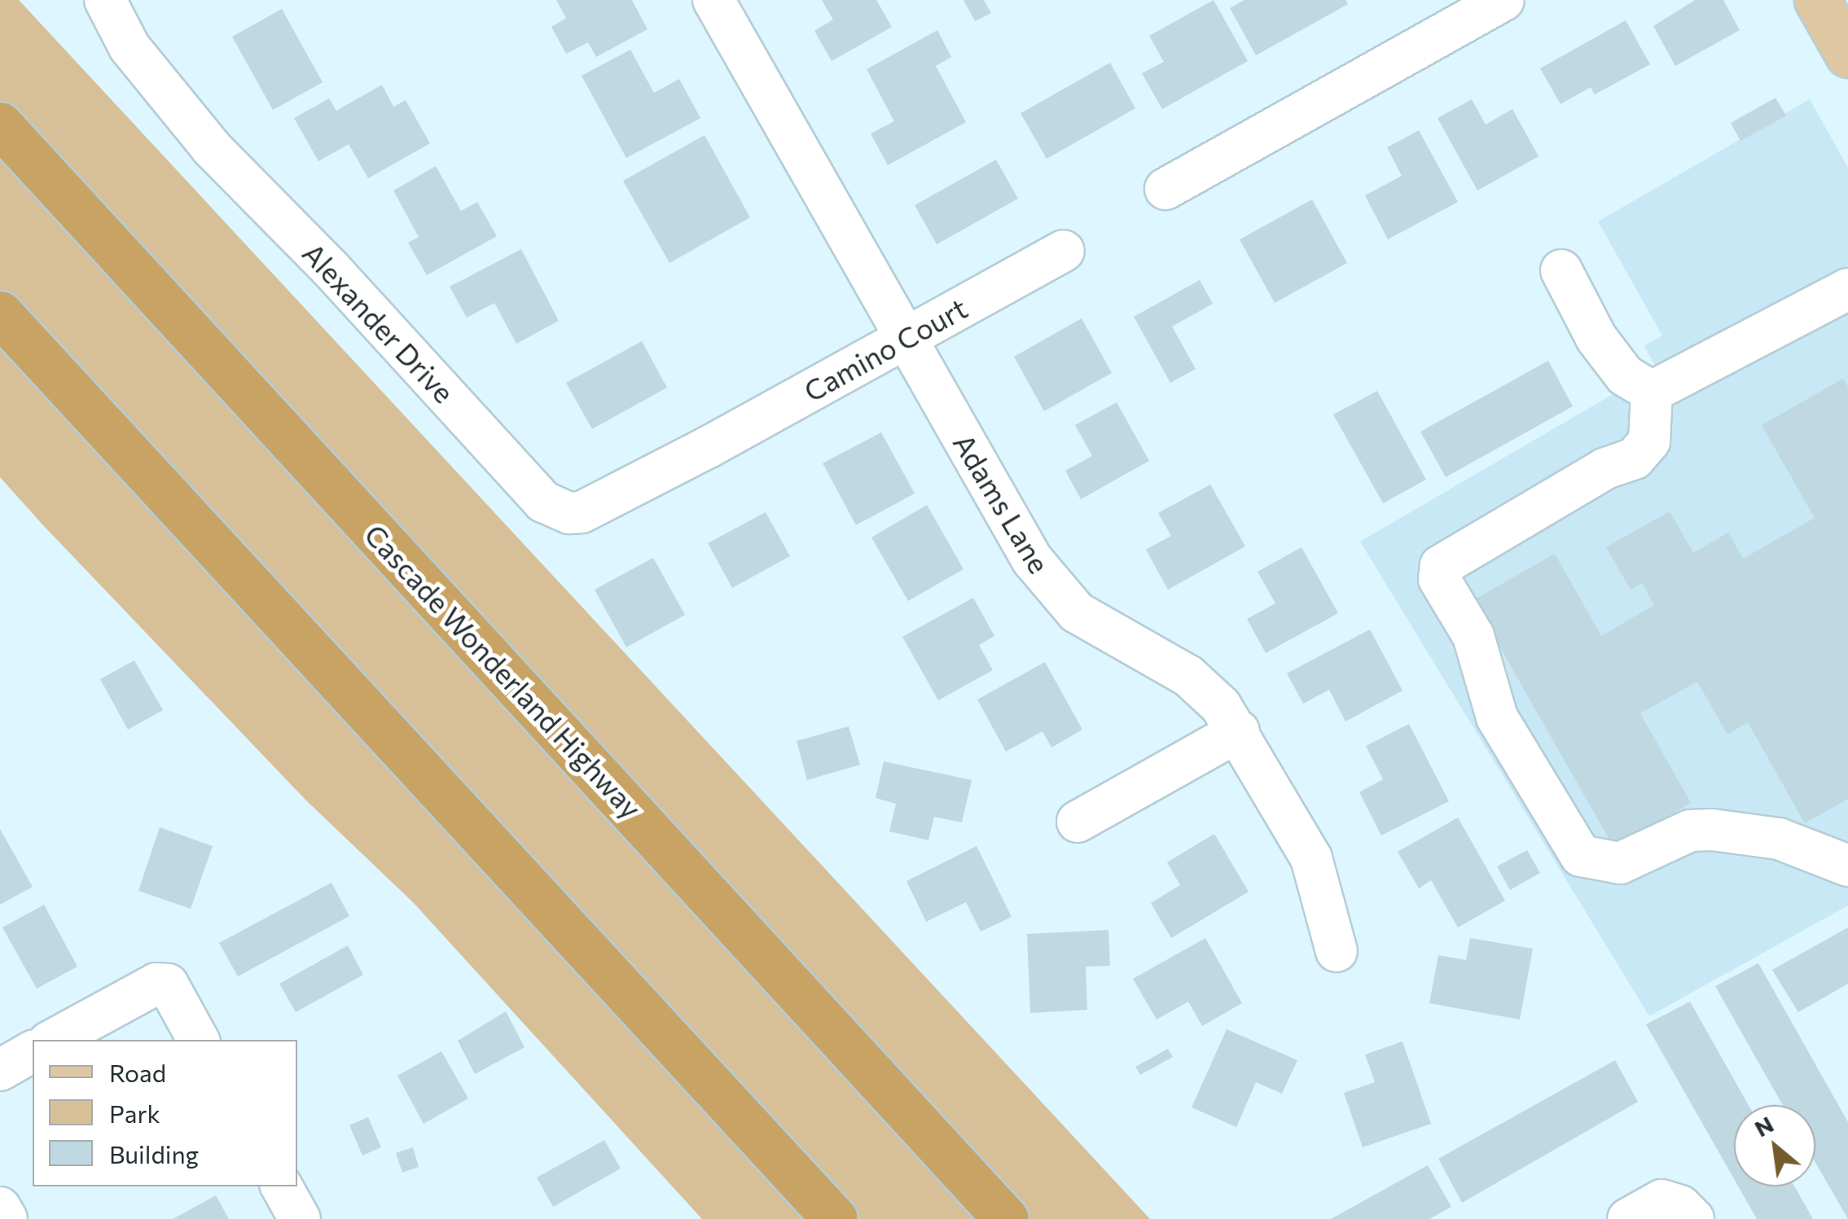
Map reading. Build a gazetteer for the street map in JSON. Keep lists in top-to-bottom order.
{
  "streets": {
    "highway": ["Cascade Wonderland Highway"],
    "street": ["Alexander Drive", "Camino Court", "Adams Lane"]
  },
  "crossings": [
    ["Alexander Drive", "Camino Court"],
    ["Camino Court", "Adams Lane"]
  ],
  "legend": ["Road", "Park", "Building"],
  "north": "top left"
}
